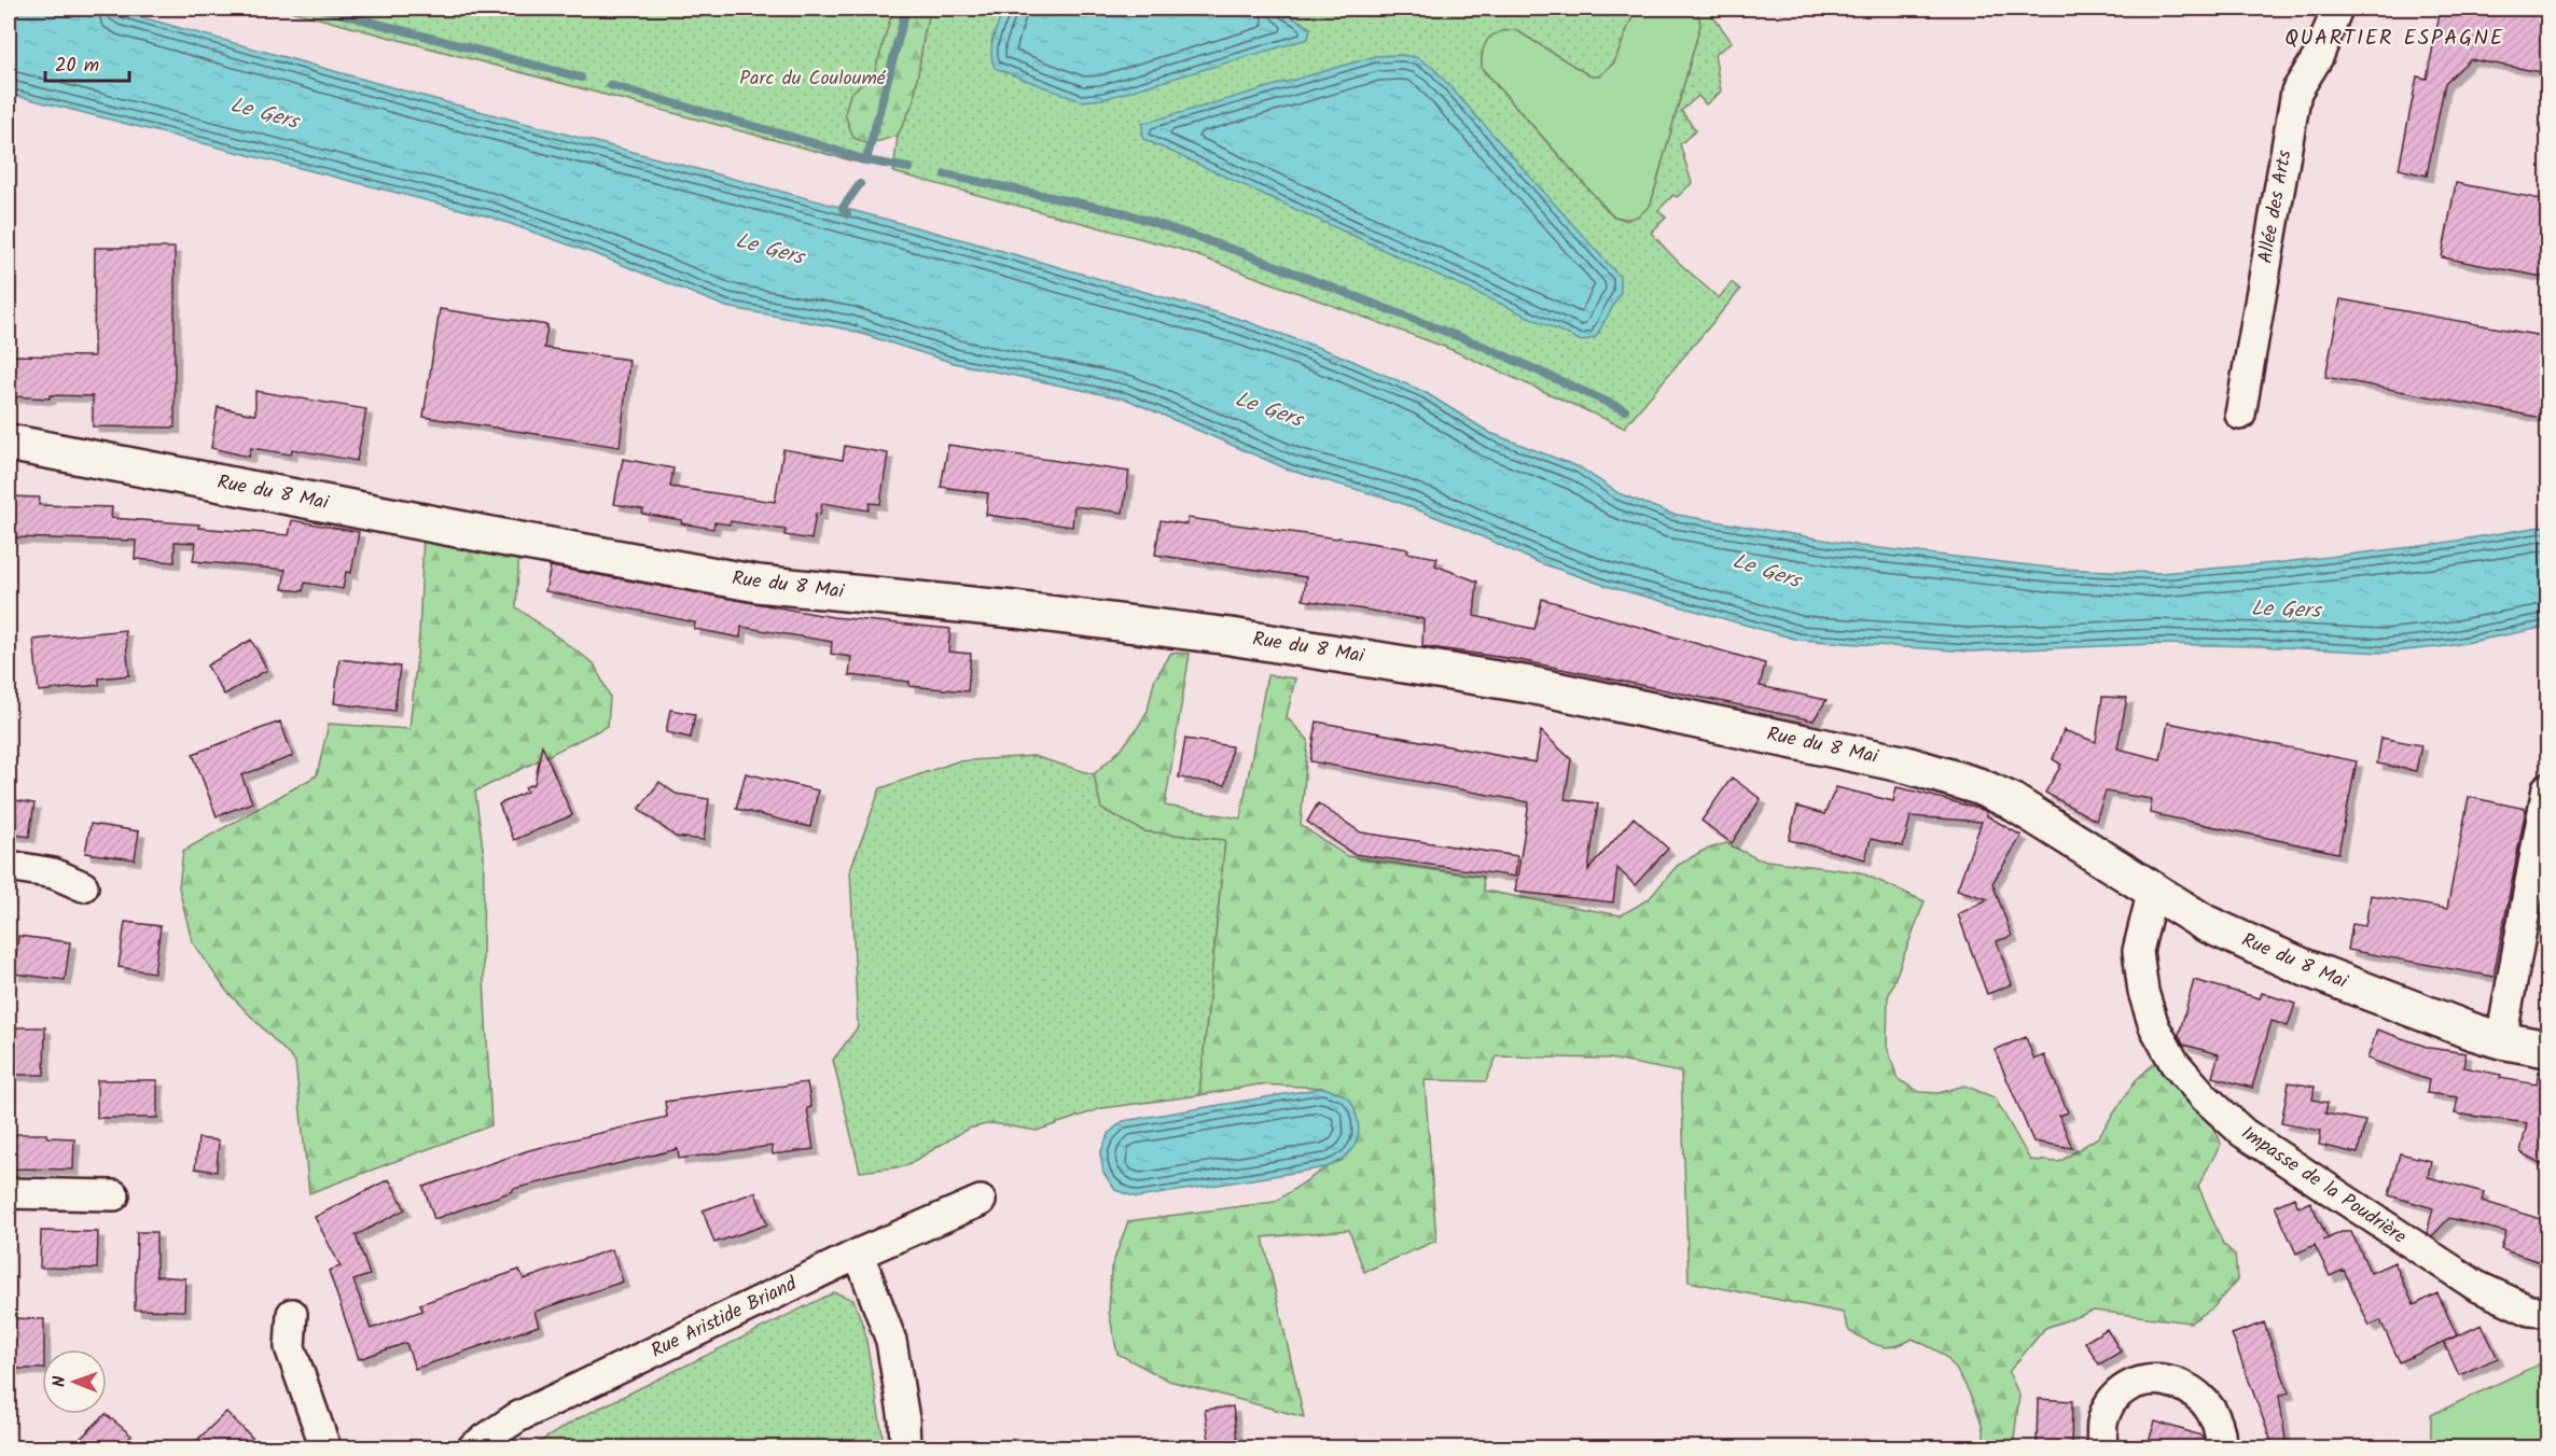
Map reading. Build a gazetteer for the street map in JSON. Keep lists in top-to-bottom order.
{
  "streets": {
    "street": [
      "Allée des Arts",
      "Rue du 8 Mai",
      "Impasse de la Poudrière",
      "Rue Aristide Briand"
    ]
  },
  "crossings": [
    ["Rue du 8 Mai", "Impasse de la Poudrière"]
  ],
  "districts": ["QUARTIER ESPAGNE"],
  "water": ["Le Gers"],
  "parks": ["Parc du Couloumé"],
  "scale_bar": "20 m",
  "north": "left"
}
